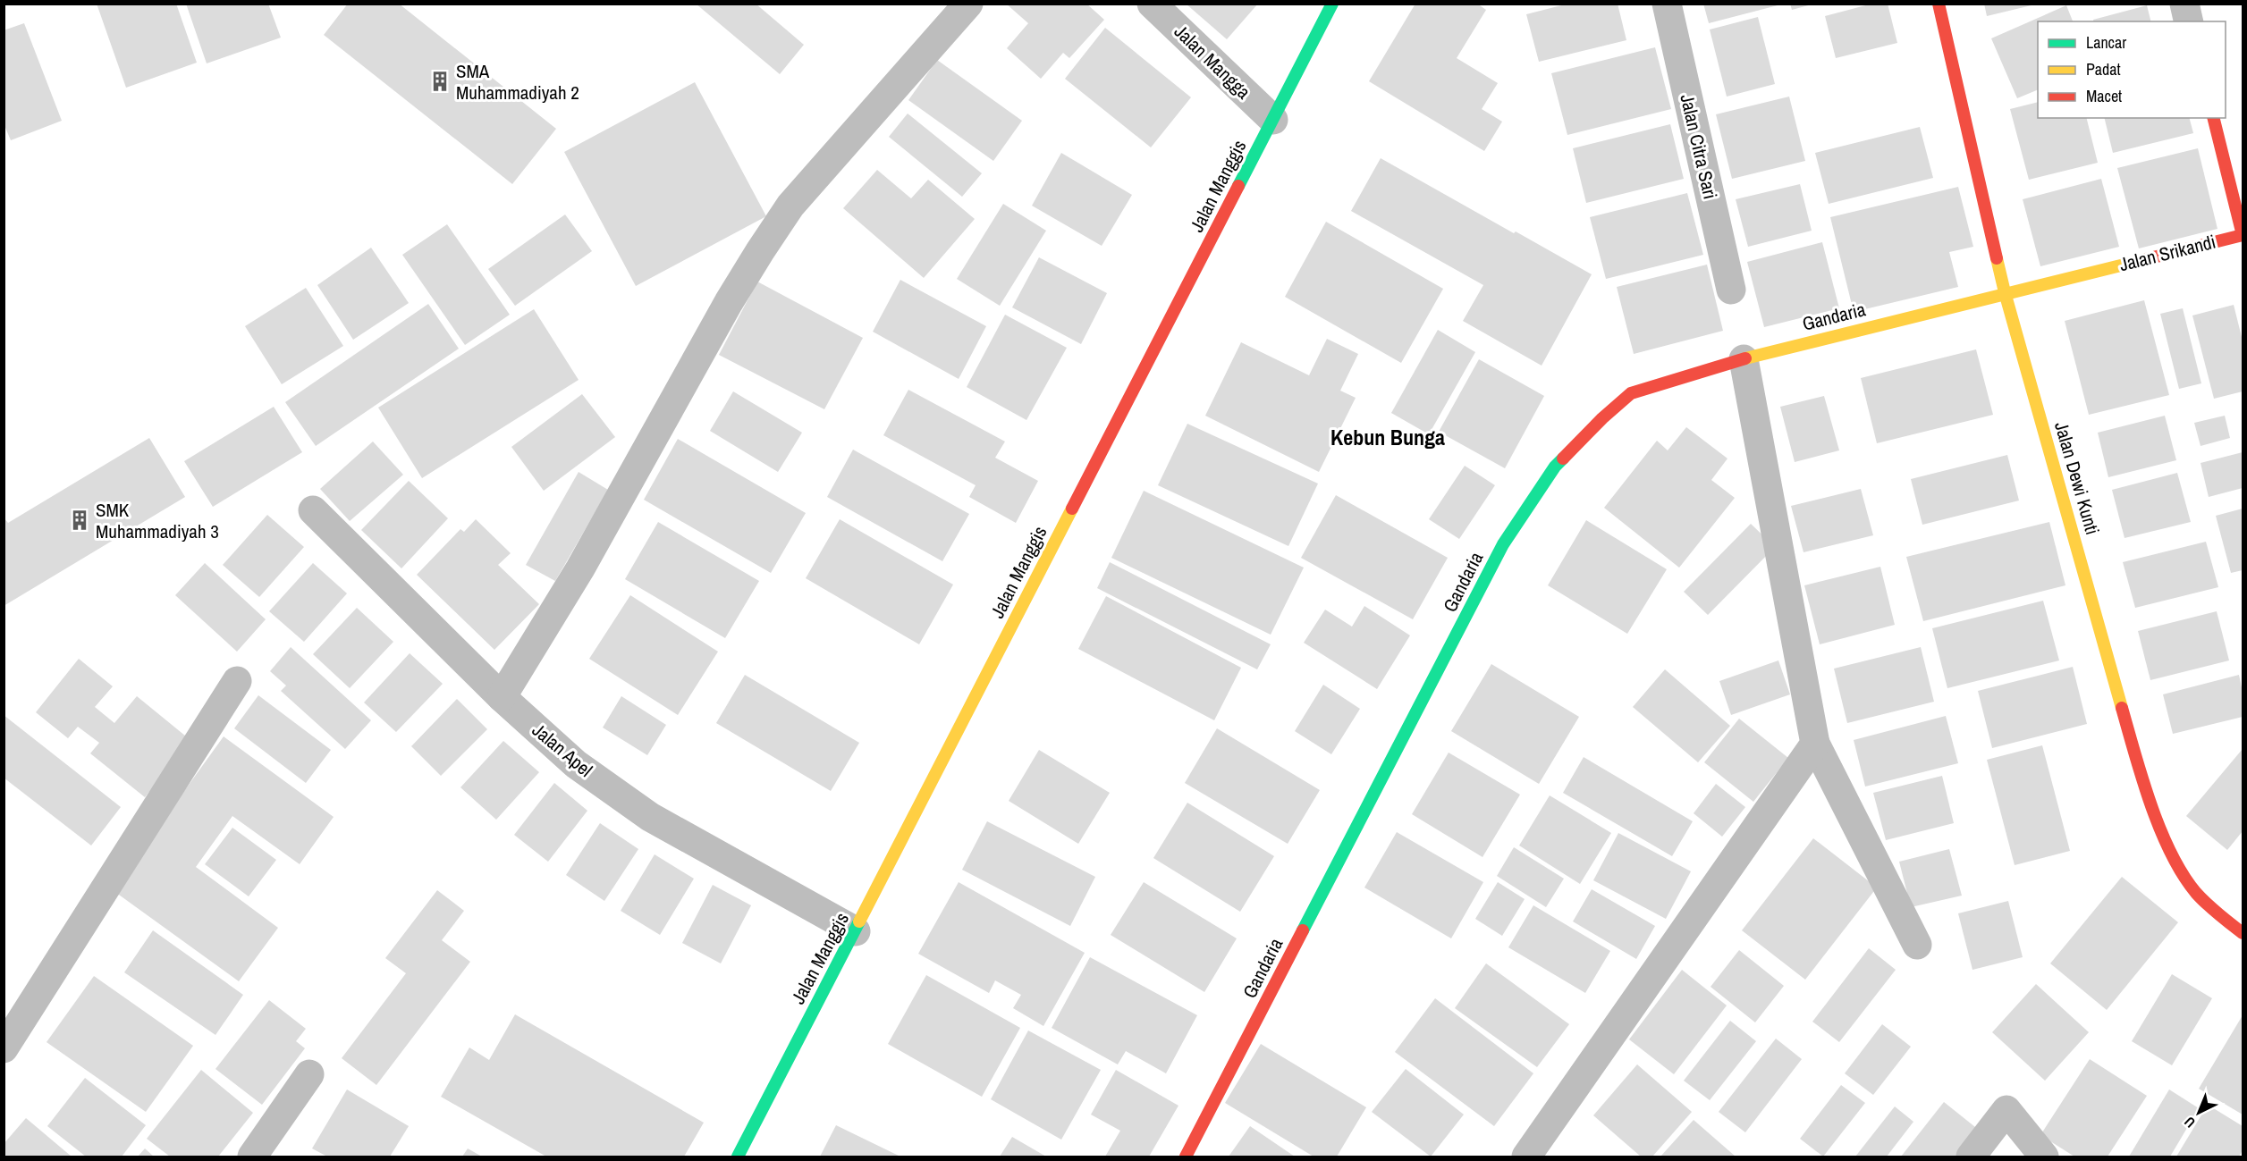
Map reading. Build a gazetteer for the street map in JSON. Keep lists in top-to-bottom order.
{
  "streets": {
    "street": [
      "Jalan Mangga",
      "Jalan Citra Sari",
      "Jalan Manggis",
      "Jalan Srikandi",
      "Gandaria",
      "Jalan Dewi Kunti",
      "Jalan Apel"
    ]
  },
  "crossings": [
    ["Jalan Mangga", "Jalan Manggis"],
    ["Jalan Manggis", "Jalan Apel"],
    ["Jalan Srikandi", "Gandaria"],
    ["Jalan Srikandi", "Jalan Dewi Kunti"],
    ["Gandaria", "Jalan Dewi Kunti"]
  ],
  "districts": ["Kebun Bunga"],
  "places": {
    "building": ["SMA Muhammadiyah 2", "SMK Muhammadiyah 3"]
  },
  "legend": ["Lancar", "Padat", "Macet"],
  "north": "bottom left"
}
